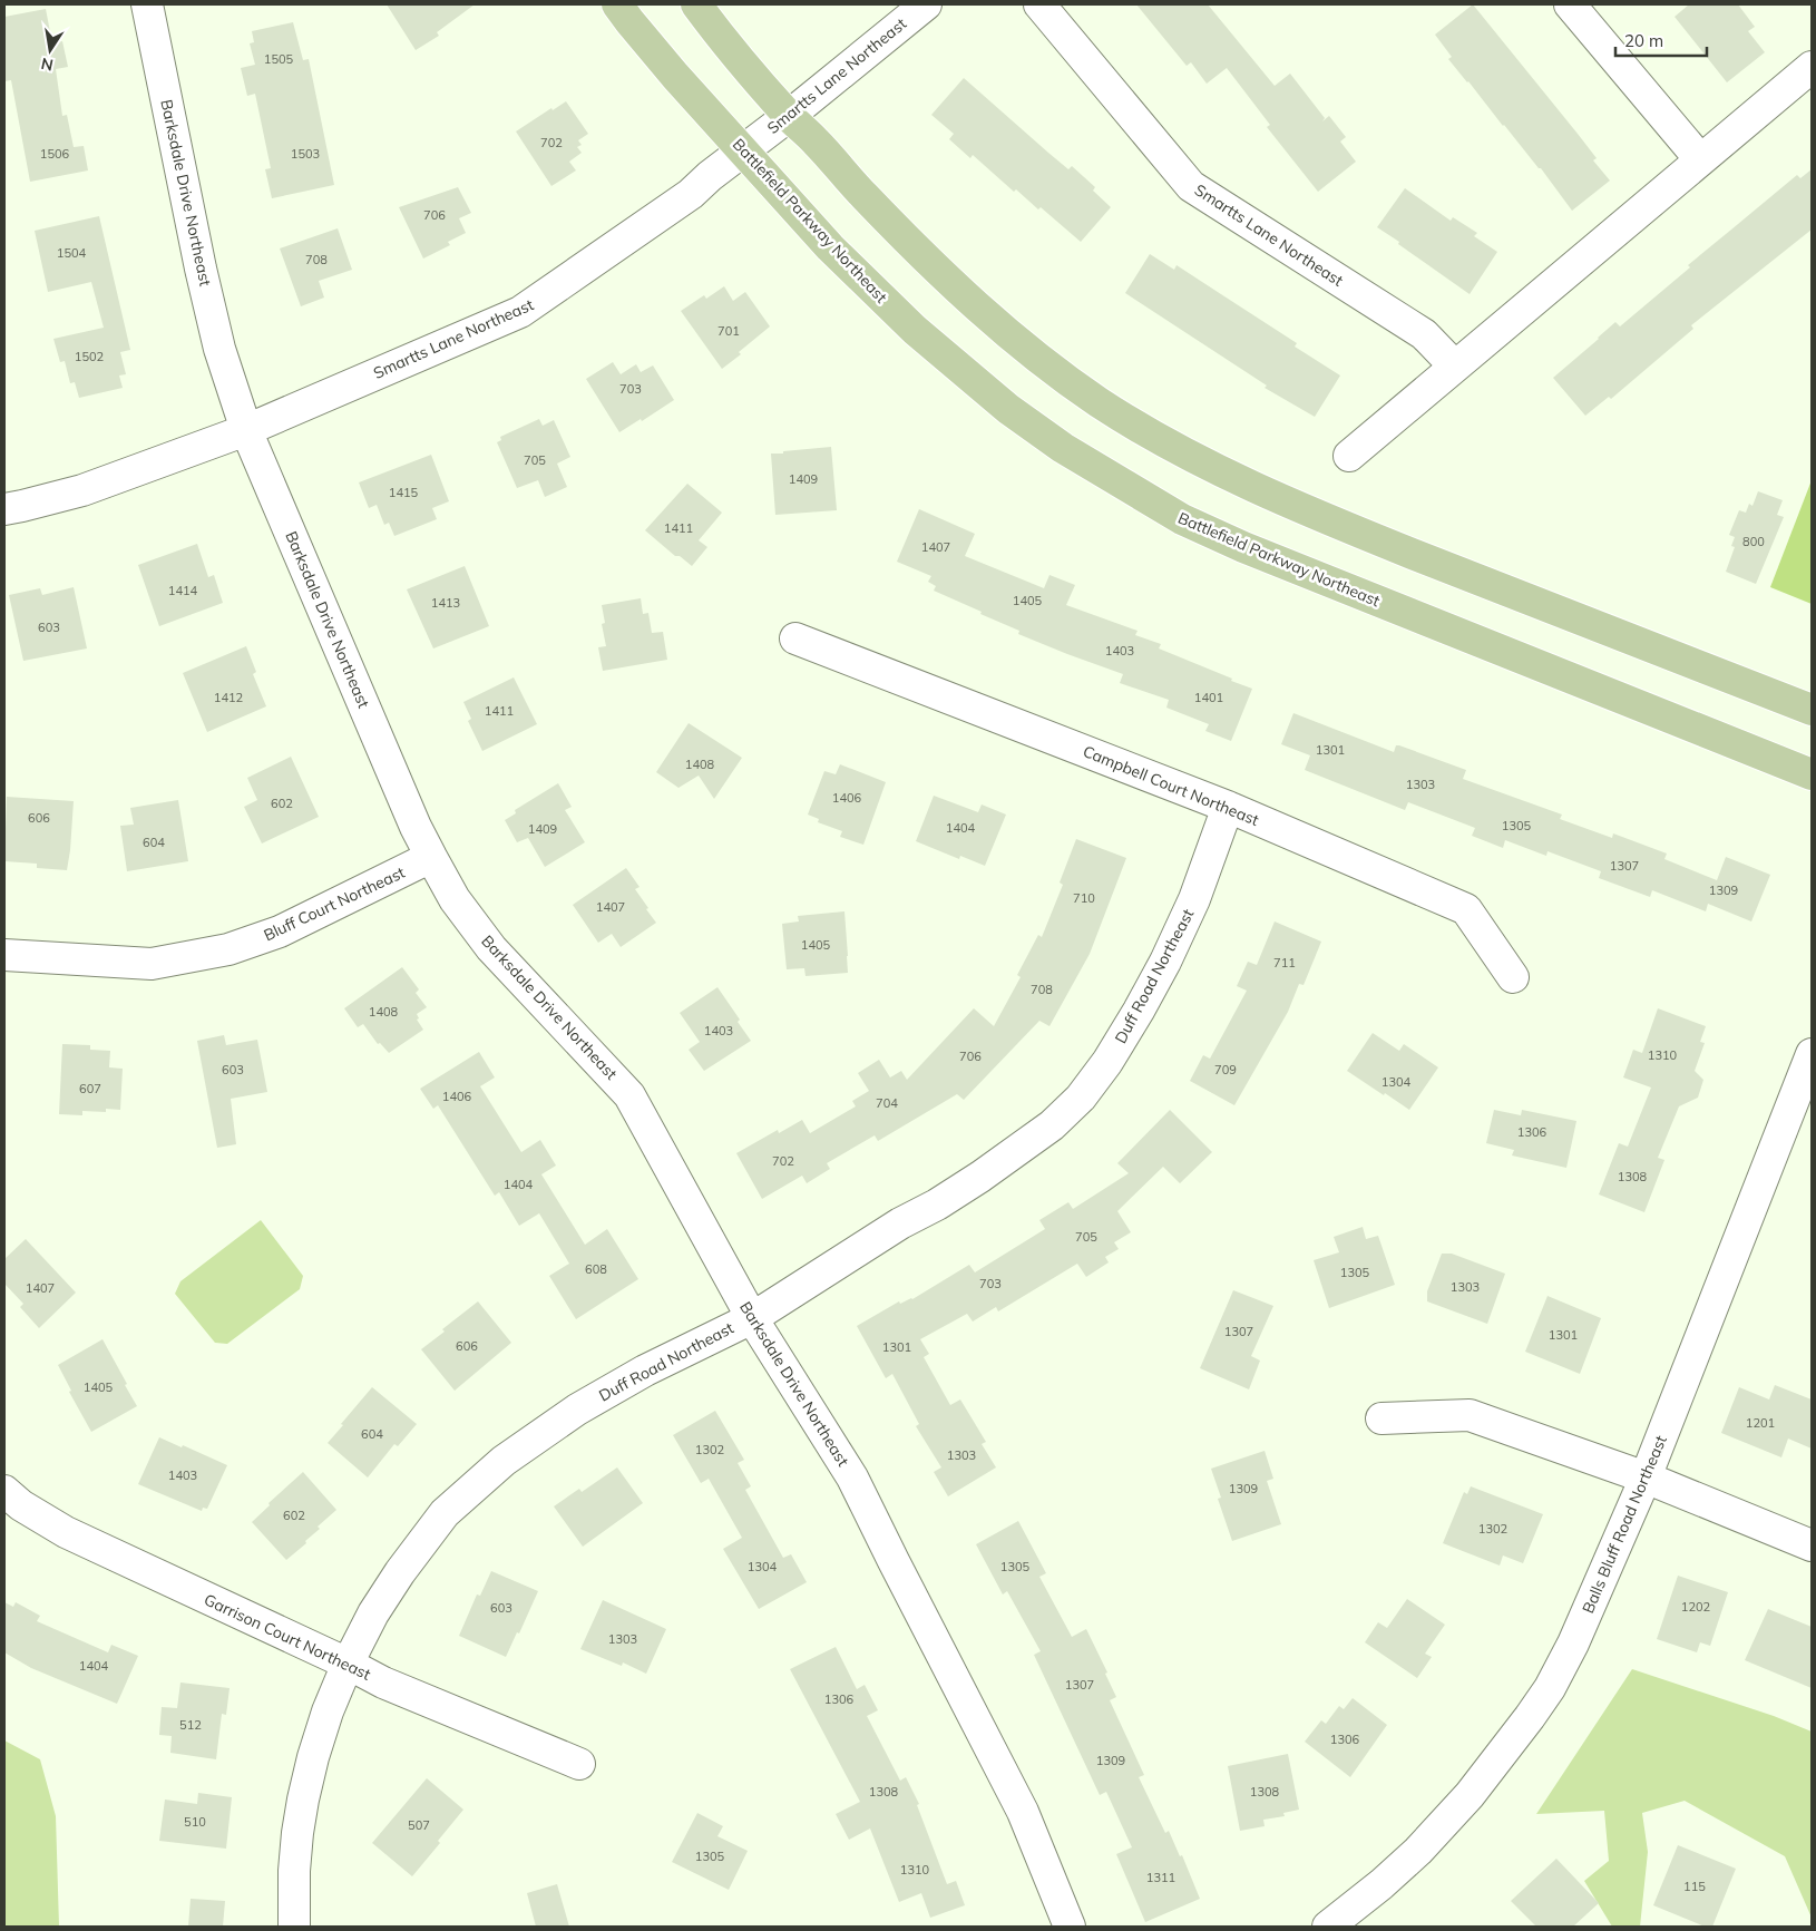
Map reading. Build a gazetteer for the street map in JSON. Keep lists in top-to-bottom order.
{
  "streets": {
    "main road": ["Battlefield Parkway Northeast"],
    "street": [
      "Smartts Lane Northeast",
      "Barksdale Drive Northeast",
      "Campbell Court Northeast",
      "Bluff Court Northeast",
      "Duff Road Northeast",
      "Balls Bluff Road Northeast",
      "Garrison Court Northeast"
    ]
  },
  "crossings": [
    ["Smartts Lane Northeast", "Barksdale Drive Northeast"],
    ["Smartts Lane Northeast", "Battlefield Parkway Northeast"],
    ["Barksdale Drive Northeast", "Bluff Court Northeast"],
    ["Barksdale Drive Northeast", "Duff Road Northeast"],
    ["Campbell Court Northeast", "Duff Road Northeast"],
    ["Duff Road Northeast", "Garrison Court Northeast"]
  ],
  "house_numbers": [
    "1505",
    "702",
    "1506",
    "1503",
    "706",
    "1504",
    "708",
    "701",
    "1502",
    "703",
    "705",
    "1409",
    "1415",
    "1411",
    "800",
    "1407",
    "1414",
    "1405",
    "1413",
    "603",
    "1403",
    "1412",
    "1401",
    "1411",
    "1301",
    "1408",
    "1303",
    "1406",
    "602",
    "606",
    "1305",
    "1404",
    "1409",
    "604",
    "1307",
    "1309",
    "710",
    "1407",
    "1405",
    "711",
    "708",
    "1408",
    "1403",
    "1310",
    "706",
    "603",
    "709",
    "1304",
    "607",
    "1406",
    "704",
    "1306",
    "702",
    "1308",
    "1404",
    "705",
    "608",
    "1305",
    "703",
    "1303",
    "1407",
    "1307",
    "1301",
    "606",
    "1301",
    "1405",
    "1201",
    "604",
    "1302",
    "1303",
    "1403",
    "1309",
    "602",
    "1302",
    "1304",
    "1305",
    "1202",
    "603",
    "1303",
    "1404",
    "1307",
    "1306",
    "512",
    "1306",
    "1309",
    "1308",
    "1308",
    "510",
    "507",
    "1305",
    "1310",
    "1311",
    "115"
  ],
  "scale_bar": "20 m",
  "north": "bottom"
}
